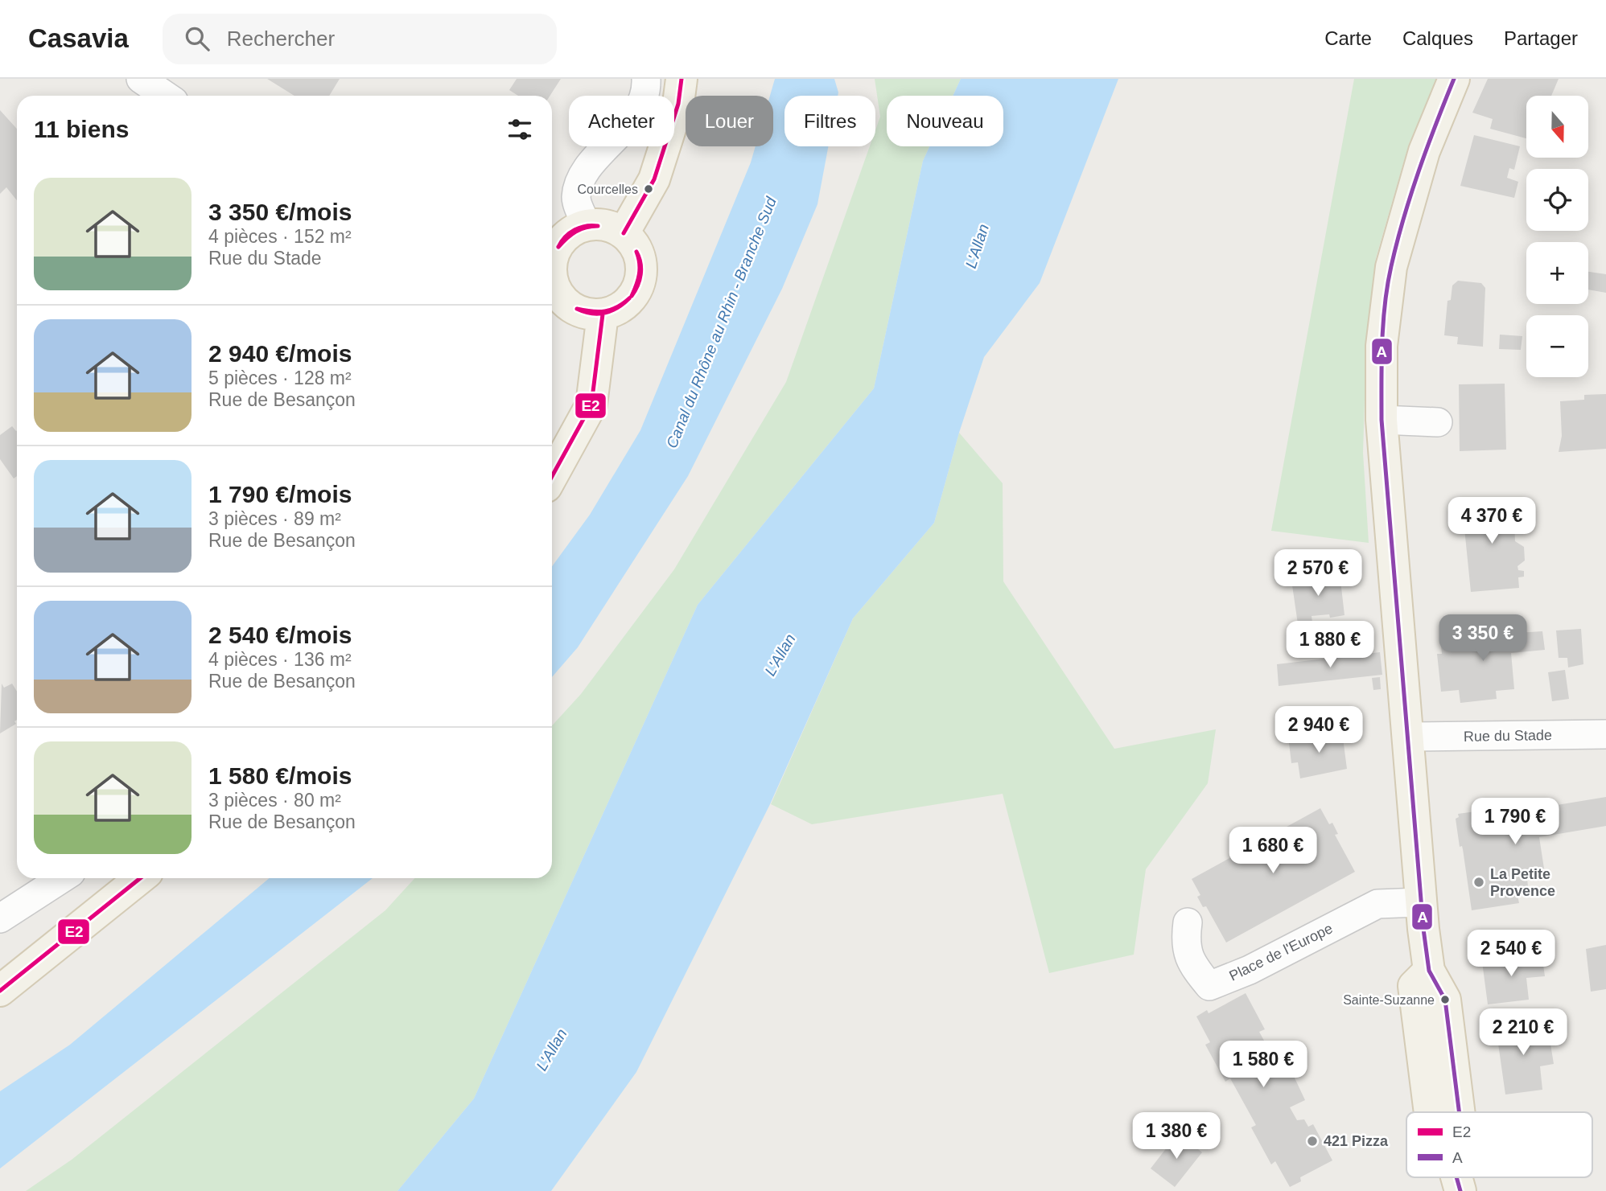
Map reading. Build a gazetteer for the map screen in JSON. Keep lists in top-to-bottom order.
{
  "streets": {
    "street": ["Rue du Stade", "Place de l'Europe"]
  },
  "water": ["L'Allan", "Canal du Rhône au Rhin - Branche Sud"],
  "places": [
    "Courcelles",
    "La Petite Provence",
    "Sainte-Suzanne",
    "421 Pizza"
  ],
  "lines": ["transit line E2", "transit line A"],
  "legend": ["E2", "A"],
  "north": "bottom",
  "page": {
    "header": "Casavia",
    "search": "Rechercher",
    "nav": ["Carte", "Calques", "Partager"],
    "map_buttons": ["+", "−"],
    "chip": [
      "Acheter",
      "Louer",
      "Filtres",
      "Nouveau"
    ],
    "heading": "11 biens",
    "list": [
      {
        "name": "3 350 €/mois",
        "note": "4 pièces · 152 m² · Rue du Stade"
      },
      {
        "name": "2 940 €/mois",
        "note": "5 pièces · 128 m² · Rue de Besançon"
      },
      {
        "name": "1 790 €/mois",
        "note": "3 pièces · 89 m² · Rue de Besançon"
      },
      {
        "name": "2 540 €/mois",
        "note": "4 pièces · 136 m² · Rue de Besançon"
      },
      {
        "name": "1 580 €/mois",
        "note": "3 pièces · 80 m² · Rue de Besançon"
      }
    ],
    "price": [
      "4 370 €",
      "2 570 €",
      "3 350 €",
      "1 880 €",
      "2 940 €",
      "1 790 €",
      "1 680 €",
      "2 540 €",
      "2 210 €",
      "1 580 €",
      "1 380 €"
    ]
  }
}
